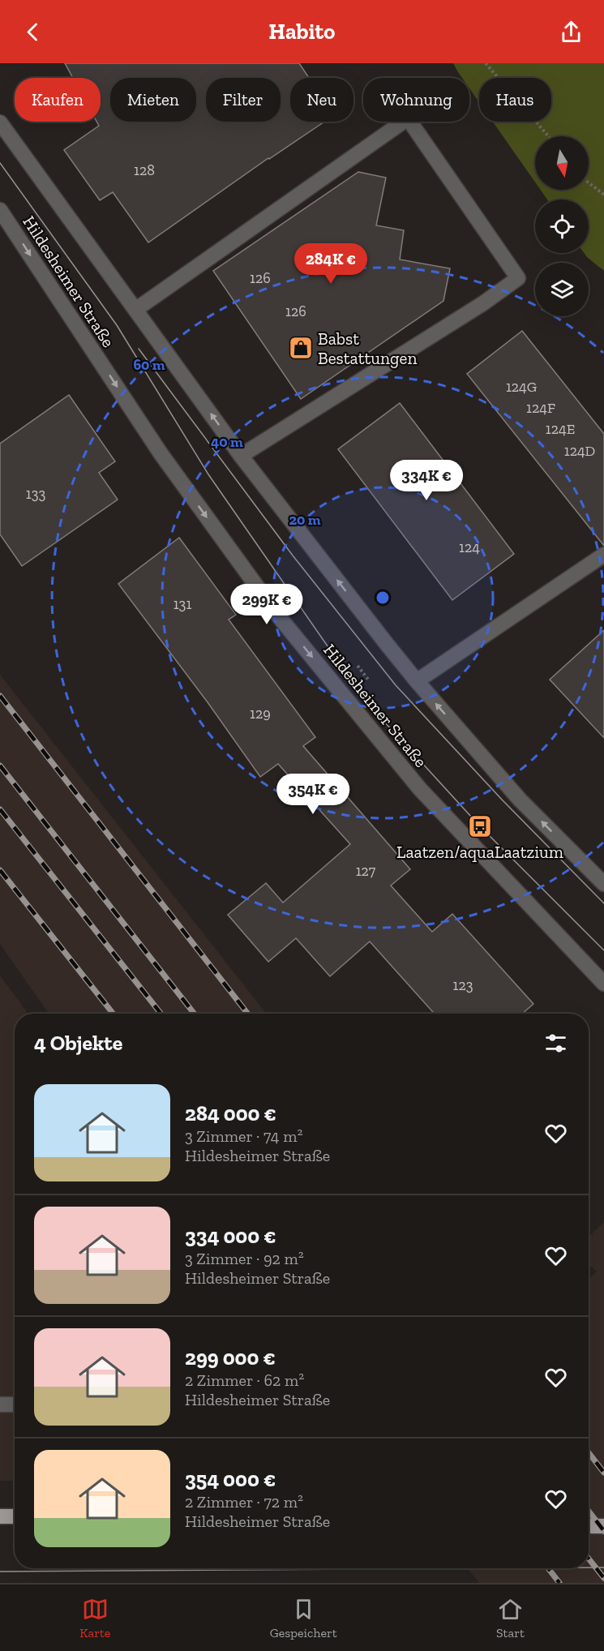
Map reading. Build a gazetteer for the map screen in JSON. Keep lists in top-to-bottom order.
{
  "streets": {
    "street": ["Hildesheimer Straße"]
  },
  "places": {
    "shop": ["Babst Bestattungen"],
    "bus stop": ["Laatzen/aquaLaatzium"]
  },
  "house_numbers": [
    "128",
    "126",
    "126",
    "124G",
    "124F",
    "124E",
    "124D",
    "133",
    "124",
    "131",
    "129",
    "127",
    "123"
  ],
  "north": "bottom",
  "page": {
    "header": "Habito",
    "chip": [
      "Kaufen",
      "Mieten",
      "Filter",
      "Neu",
      "Wohnung",
      "Haus"
    ],
    "price": [
      "284K €",
      "334K €",
      "299K €",
      "354K €"
    ],
    "heading": "4 Objekte",
    "list": [
      {
        "name": "284 000 €",
        "note": "3 Zimmer · 74 m² · Hildesheimer Straße"
      },
      {
        "name": "334 000 €",
        "note": "3 Zimmer · 92 m² · Hildesheimer Straße"
      },
      {
        "name": "299 000 €",
        "note": "2 Zimmer · 62 m² · Hildesheimer Straße"
      },
      {
        "name": "354 000 €",
        "note": "2 Zimmer · 72 m² · Hildesheimer Straße"
      }
    ],
    "tabs": ["Karte", "Gespeichert", "Start"]
  },
  "rings": ["60 m", "40 m", "20 m"]
}
